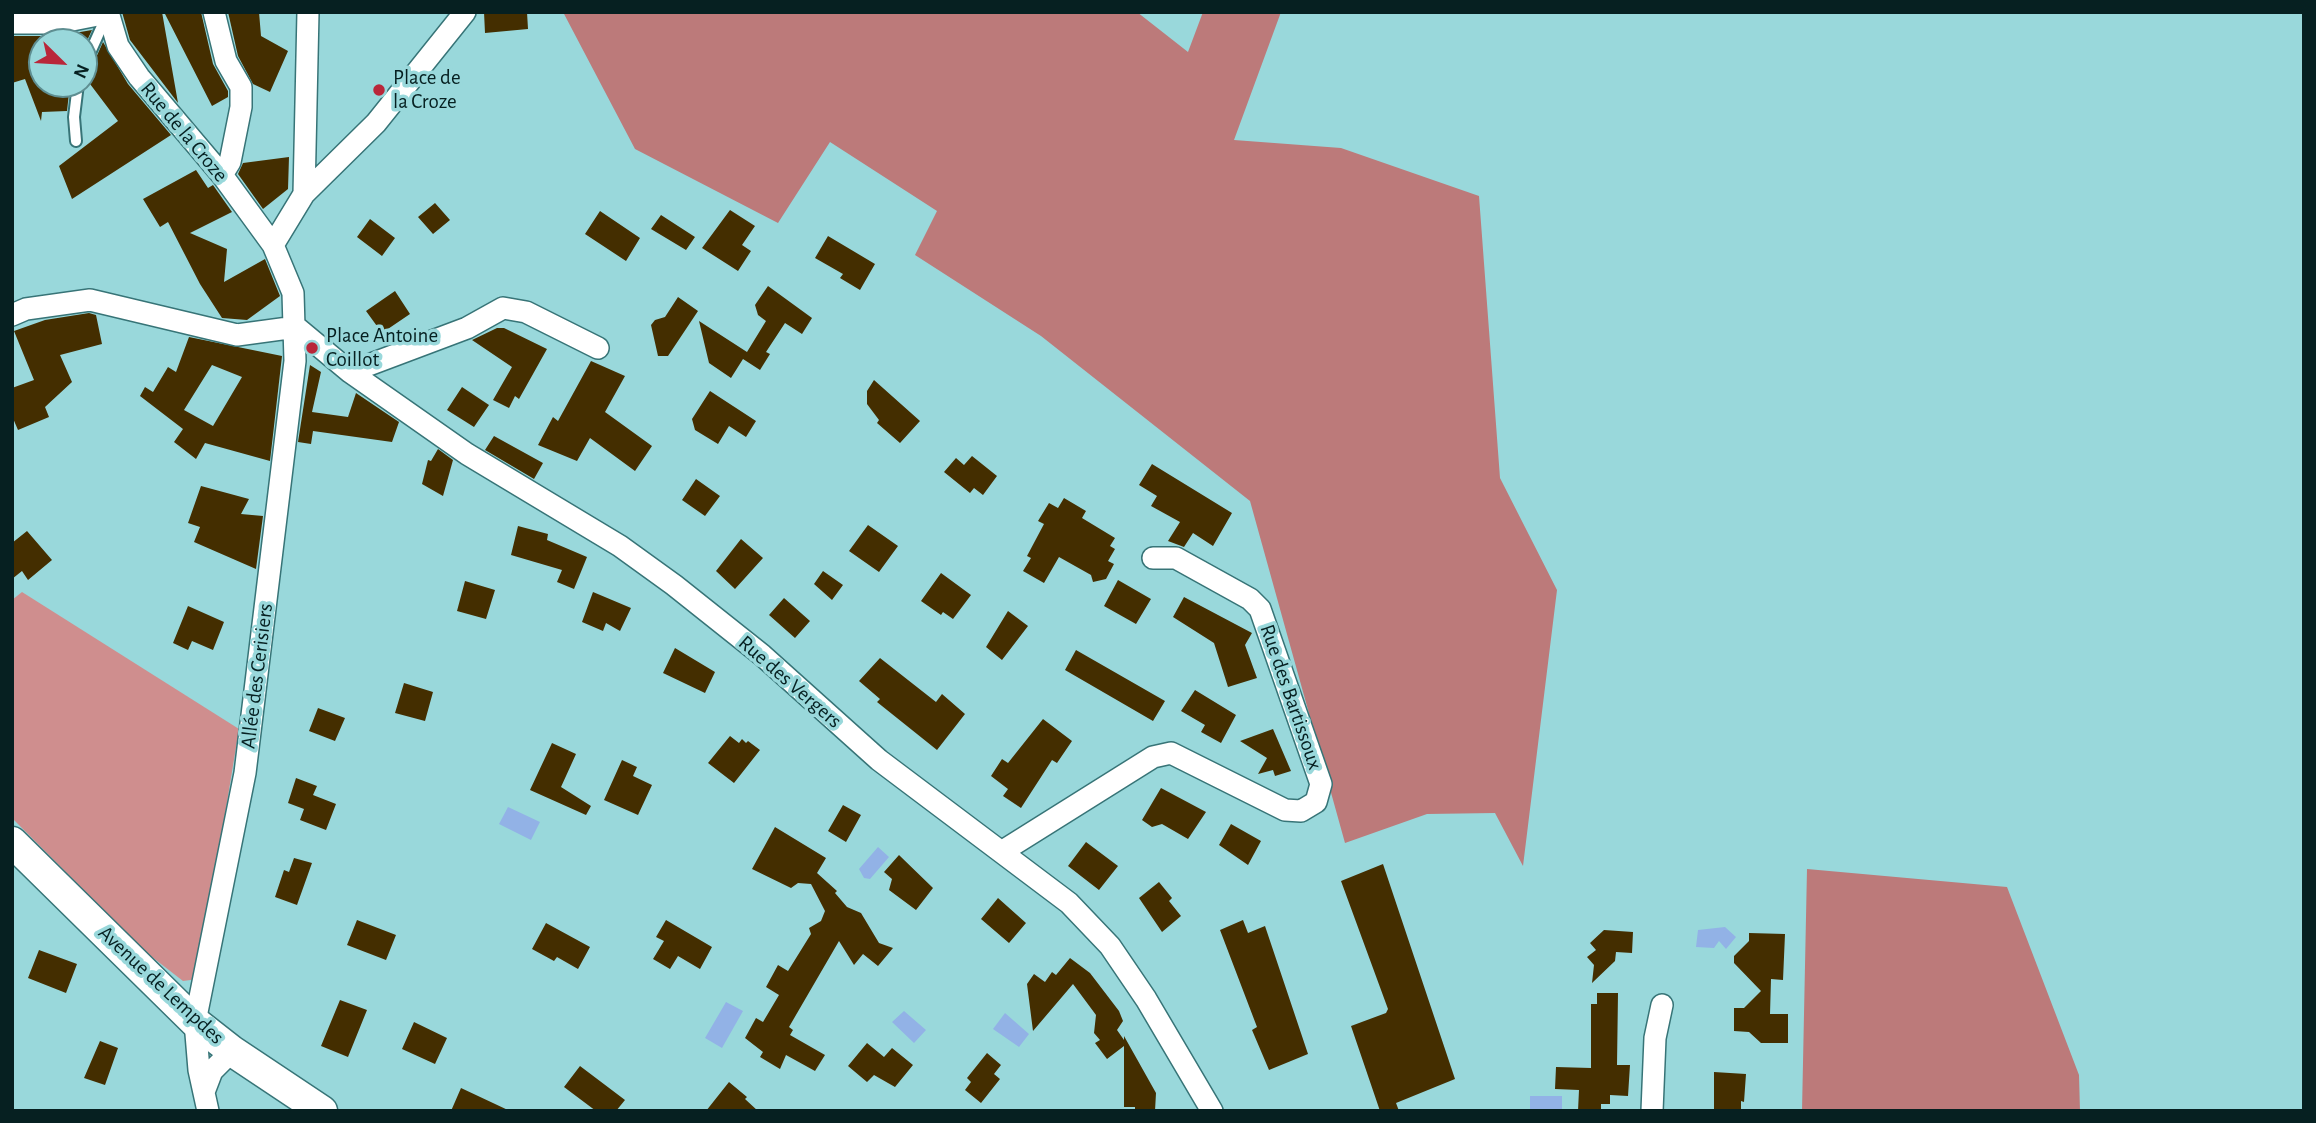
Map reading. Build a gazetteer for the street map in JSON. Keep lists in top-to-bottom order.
{
  "streets": {
    "street": [
      "Rue de la Croze",
      "Allée des Cerisiers",
      "Rue des Vergers",
      "Rue des Bartissoux",
      "Avenue de Lempdes"
    ]
  },
  "crossings": [
    ["Allée des Cerisiers", "Rue des Vergers"],
    ["Allée des Cerisiers", "Avenue de Lempdes"],
    ["Rue des Vergers", "Rue des Bartissoux"]
  ],
  "places": ["Place de la Croze", "Place Antoine Coillot"],
  "north": "bottom right"
}
